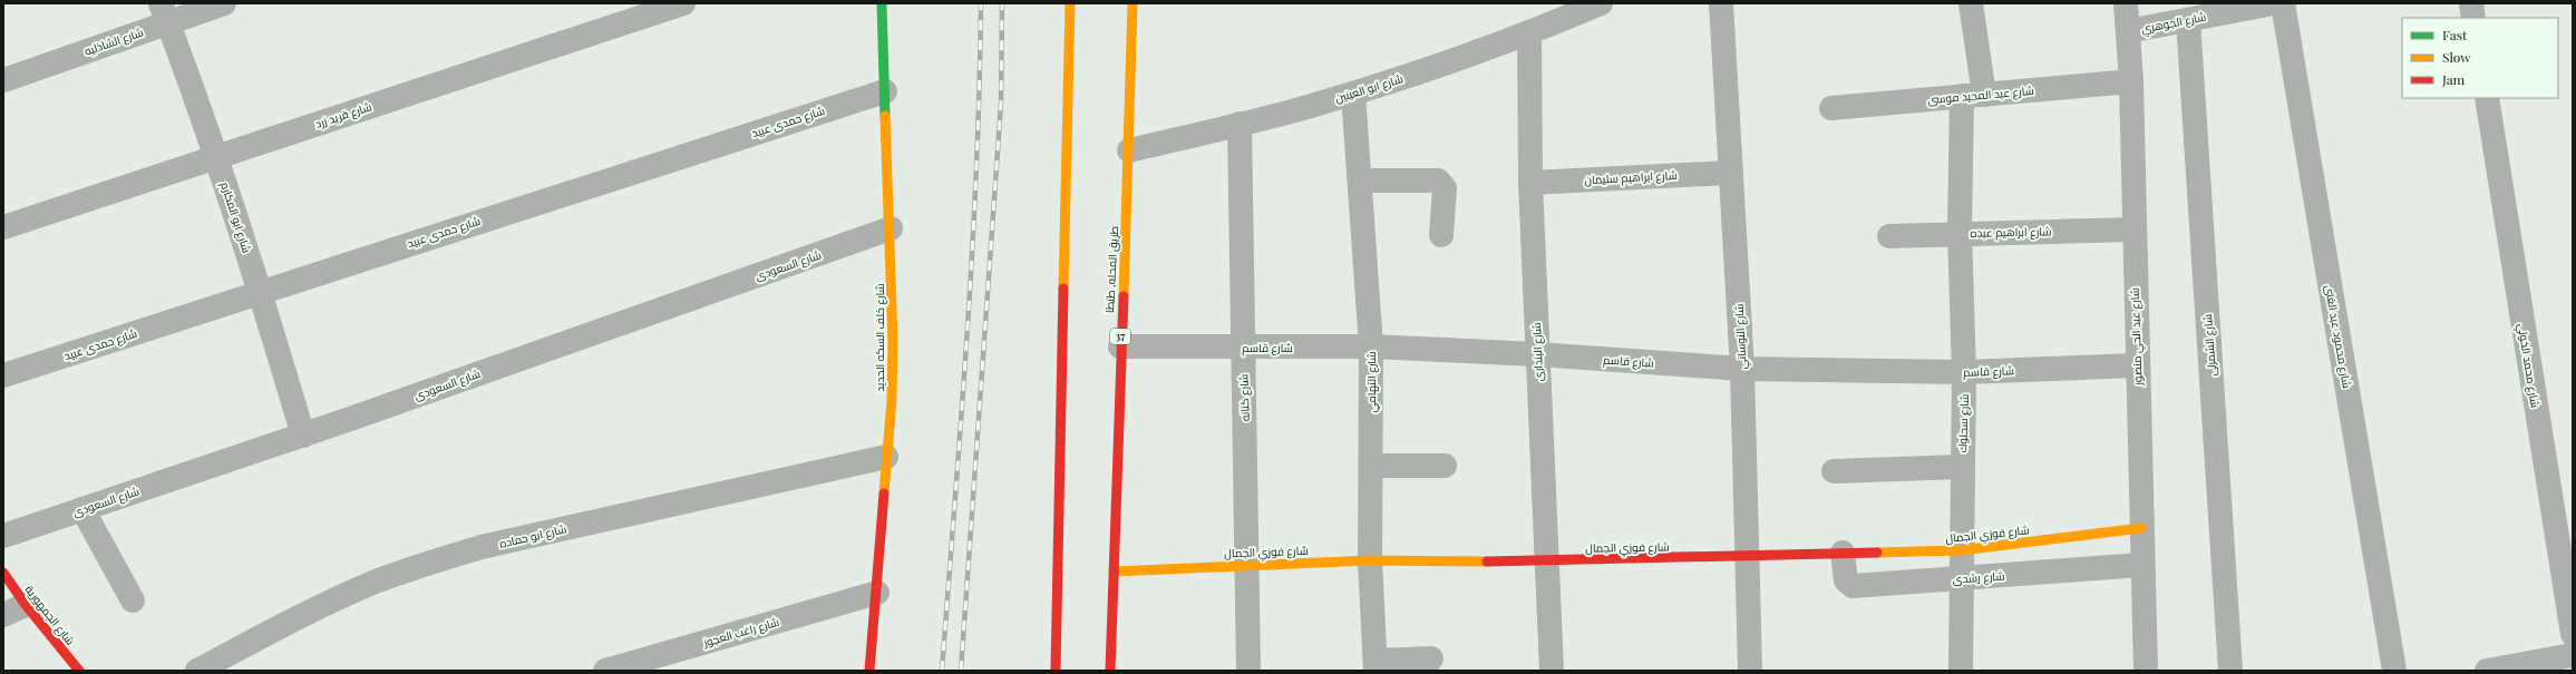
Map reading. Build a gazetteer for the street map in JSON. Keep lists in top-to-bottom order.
{
  "streets": {
    "street": [
      "شارع الجوهري",
      "شارع الشاذليه",
      "شارع ابو العينين",
      "شارع عبد المجيد موسى",
      "شارع فريد زرد",
      "شارع حمدى عبيد",
      "شارع ابراهيم سليمان",
      "شارع ابو المكارم",
      "شارع ابراهيم عبده",
      "شارع السعودى",
      "طريق المحله, طنطا",
      "37",
      "شارع النوساني",
      "شارع عبد الحي منصور",
      "شارع محمود عبد الغنى",
      "شارع خلف السكه الحديد",
      "شارع الشمرلى",
      "شارع قاسم",
      "شارع البندارى",
      "شارع محمد الخولي",
      "شارع التهامي",
      "شارع كنانه",
      "شارع سحلوك",
      "شارع فوزي الجمال",
      "شارع ابو حماده",
      "شارع رشدى",
      "شارع الجمهورية",
      "شارع راغب العجوز"
    ]
  },
  "crossings": [
    ["شارع الجوهري", "شارع عبد الحي منصور"],
    ["شارع الجوهري", "شارع الشمرلى"],
    ["شارع الشاذليه", "شارع ابو المكارم"],
    ["شارع ابو العينين", "طريق المحله, طنطا"],
    ["شارع ابو العينين", "شارع البندارى"],
    ["شارع ابو العينين", "شارع التهامي"],
    ["شارع ابو العينين", "شارع كنانه"],
    ["شارع عبد المجيد موسى", "شارع عبد الحي منصور"],
    ["شارع عبد المجيد موسى", "شارع سحلوك"],
    ["شارع فريد زرد", "شارع ابو المكارم"],
    ["شارع حمدى عبيد", "شارع ابو المكارم"],
    ["شارع حمدى عبيد", "شارع خلف السكه الحديد"],
    ["شارع ابراهيم سليمان", "شارع النوساني"],
    ["شارع ابراهيم سليمان", "شارع البندارى"],
    ["شارع ابو المكارم", "شارع السعودى"],
    ["شارع ابراهيم عبده", "شارع عبد الحي منصور"],
    ["شارع ابراهيم عبده", "شارع سحلوك"],
    ["شارع السعودى", "شارع خلف السكه الحديد"],
    ["طريق المحله, طنطا", "شارع قاسم"],
    ["طريق المحله, طنطا", "شارع فوزي الجمال"],
    ["شارع النوساني", "شارع قاسم"],
    ["شارع النوساني", "شارع فوزي الجمال"],
    ["شارع عبد الحي منصور", "شارع قاسم"],
    ["شارع عبد الحي منصور", "شارع فوزي الجمال"],
    ["شارع عبد الحي منصور", "شارع رشدى"],
    ["شارع خلف السكه الحديد", "شارع ابو حماده"],
    ["شارع خلف السكه الحديد", "شارع راغب العجوز"],
    ["شارع قاسم", "شارع البندارى"],
    ["شارع قاسم", "شارع التهامي"],
    ["شارع قاسم", "شارع كنانه"],
    ["شارع قاسم", "شارع سحلوك"],
    ["شارع البندارى", "شارع فوزي الجمال"],
    ["شارع التهامي", "شارع فوزي الجمال"],
    ["شارع كنانه", "شارع فوزي الجمال"],
    ["شارع سحلوك", "شارع فوزي الجمال"],
    ["شارع سحلوك", "شارع رشدى"],
    ["شارع فوزي الجمال", "شارع رشدى"]
  ],
  "legend": ["Fast", "Slow", "Jam"]
}
